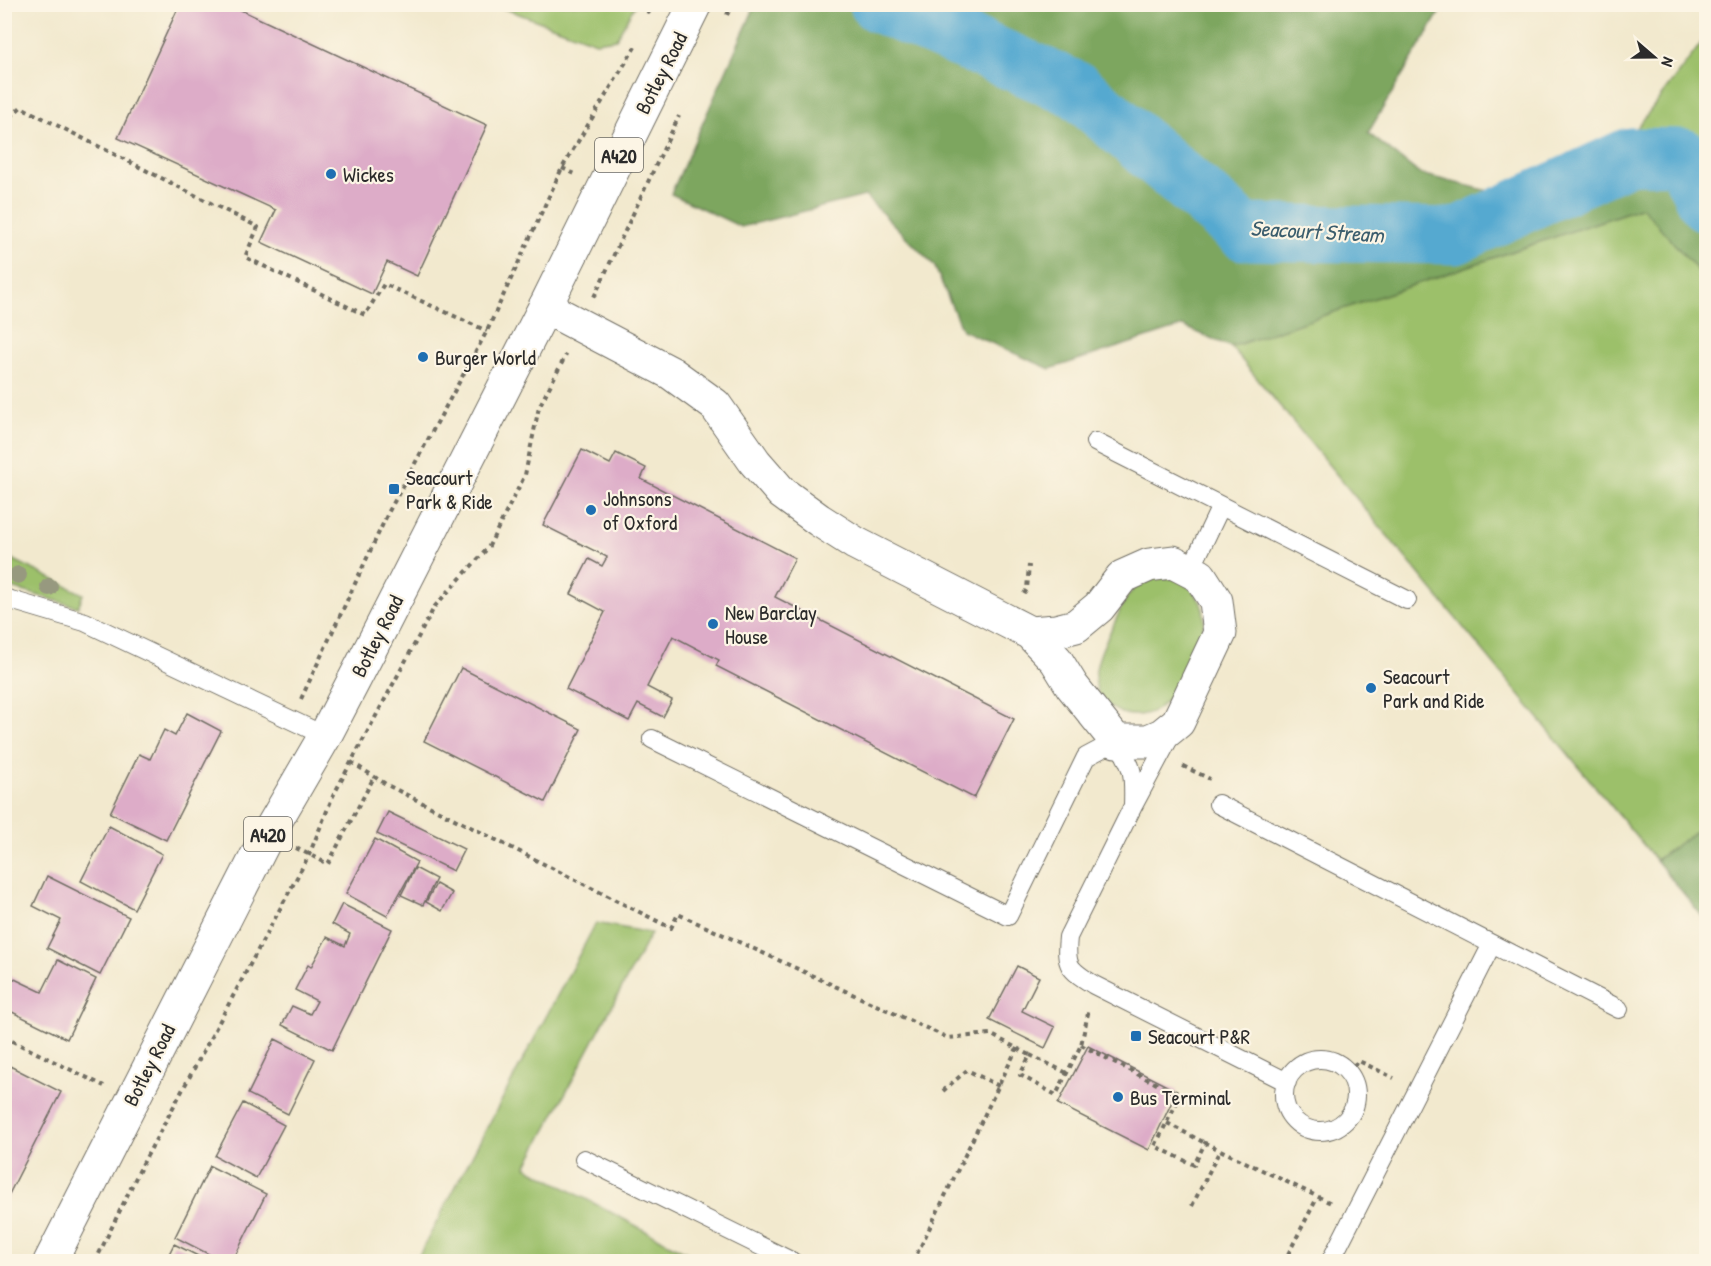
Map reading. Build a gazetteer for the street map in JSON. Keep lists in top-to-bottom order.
{
  "streets": {
    "main road": ["Botley Road", "A420"]
  },
  "water": ["Seacourt Stream"],
  "places": {
    "other": [
      "Wickes",
      "Burger World",
      "Johnsons of Oxford",
      "New Barclay House",
      "Seacourt Park and Ride",
      "Bus Terminal"
    ],
    "transit": ["Seacourt Park & Ride", "Seacourt P&R"]
  },
  "north": "right"
}
